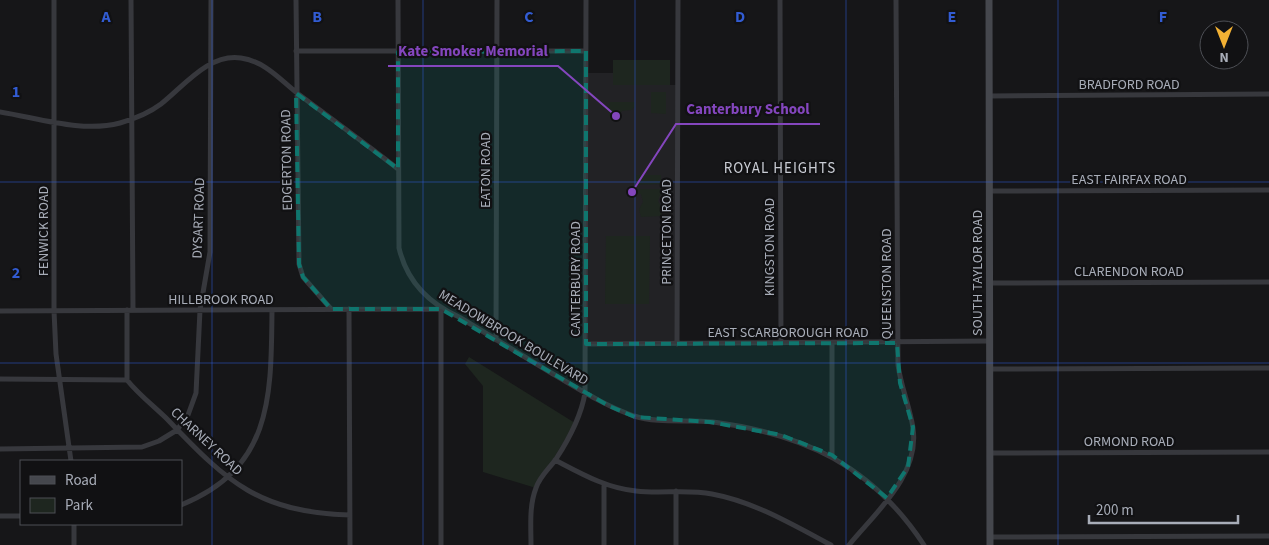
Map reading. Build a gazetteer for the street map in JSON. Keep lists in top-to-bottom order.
{
  "streets": {
    "main road": ["SOUTH TAYLOR ROAD"],
    "street": [
      "BRADFORD ROAD",
      "EDGERTON ROAD",
      "EATON ROAD",
      "EAST FAIRFAX ROAD",
      "DYSART ROAD",
      "FENWICK ROAD",
      "PRINCETON ROAD",
      "KINGSTON ROAD",
      "CLARENDON ROAD",
      "CANTERBURY ROAD",
      "QUEENSTON ROAD",
      "HILLBROOK ROAD",
      "EAST SCARBOROUGH ROAD",
      "MEADOWBROOK BOULEVARD",
      "CHARNEY ROAD",
      "ORMOND ROAD"
    ]
  },
  "crossings": [
    ["BRADFORD ROAD", "SOUTH TAYLOR ROAD"],
    ["EDGERTON ROAD", "HILLBROOK ROAD"],
    ["EATON ROAD", "MEADOWBROOK BOULEVARD"],
    ["EAST FAIRFAX ROAD", "SOUTH TAYLOR ROAD"],
    ["DYSART ROAD", "HILLBROOK ROAD"],
    ["DYSART ROAD", "CHARNEY ROAD"],
    ["FENWICK ROAD", "HILLBROOK ROAD"],
    ["PRINCETON ROAD", "EAST SCARBOROUGH ROAD"],
    ["KINGSTON ROAD", "EAST SCARBOROUGH ROAD"],
    ["CLARENDON ROAD", "SOUTH TAYLOR ROAD"],
    ["SOUTH TAYLOR ROAD", "EAST SCARBOROUGH ROAD"],
    ["SOUTH TAYLOR ROAD", "ORMOND ROAD"],
    ["CANTERBURY ROAD", "EAST SCARBOROUGH ROAD"],
    ["CANTERBURY ROAD", "MEADOWBROOK BOULEVARD"],
    ["QUEENSTON ROAD", "EAST SCARBOROUGH ROAD"],
    ["QUEENSTON ROAD", "MEADOWBROOK BOULEVARD"],
    ["HILLBROOK ROAD", "MEADOWBROOK BOULEVARD"]
  ],
  "districts": ["ROYAL HEIGHTS"],
  "places": ["Kate Smoker Memorial", "Canterbury School"],
  "legend": ["Road", "Park"],
  "scale_bar": "200 m",
  "north": "bottom",
  "grid": {
    "columns": [
      "A",
      "B",
      "C",
      "D",
      "E",
      "F"
    ],
    "rows": ["1", "2"]
  }
}
